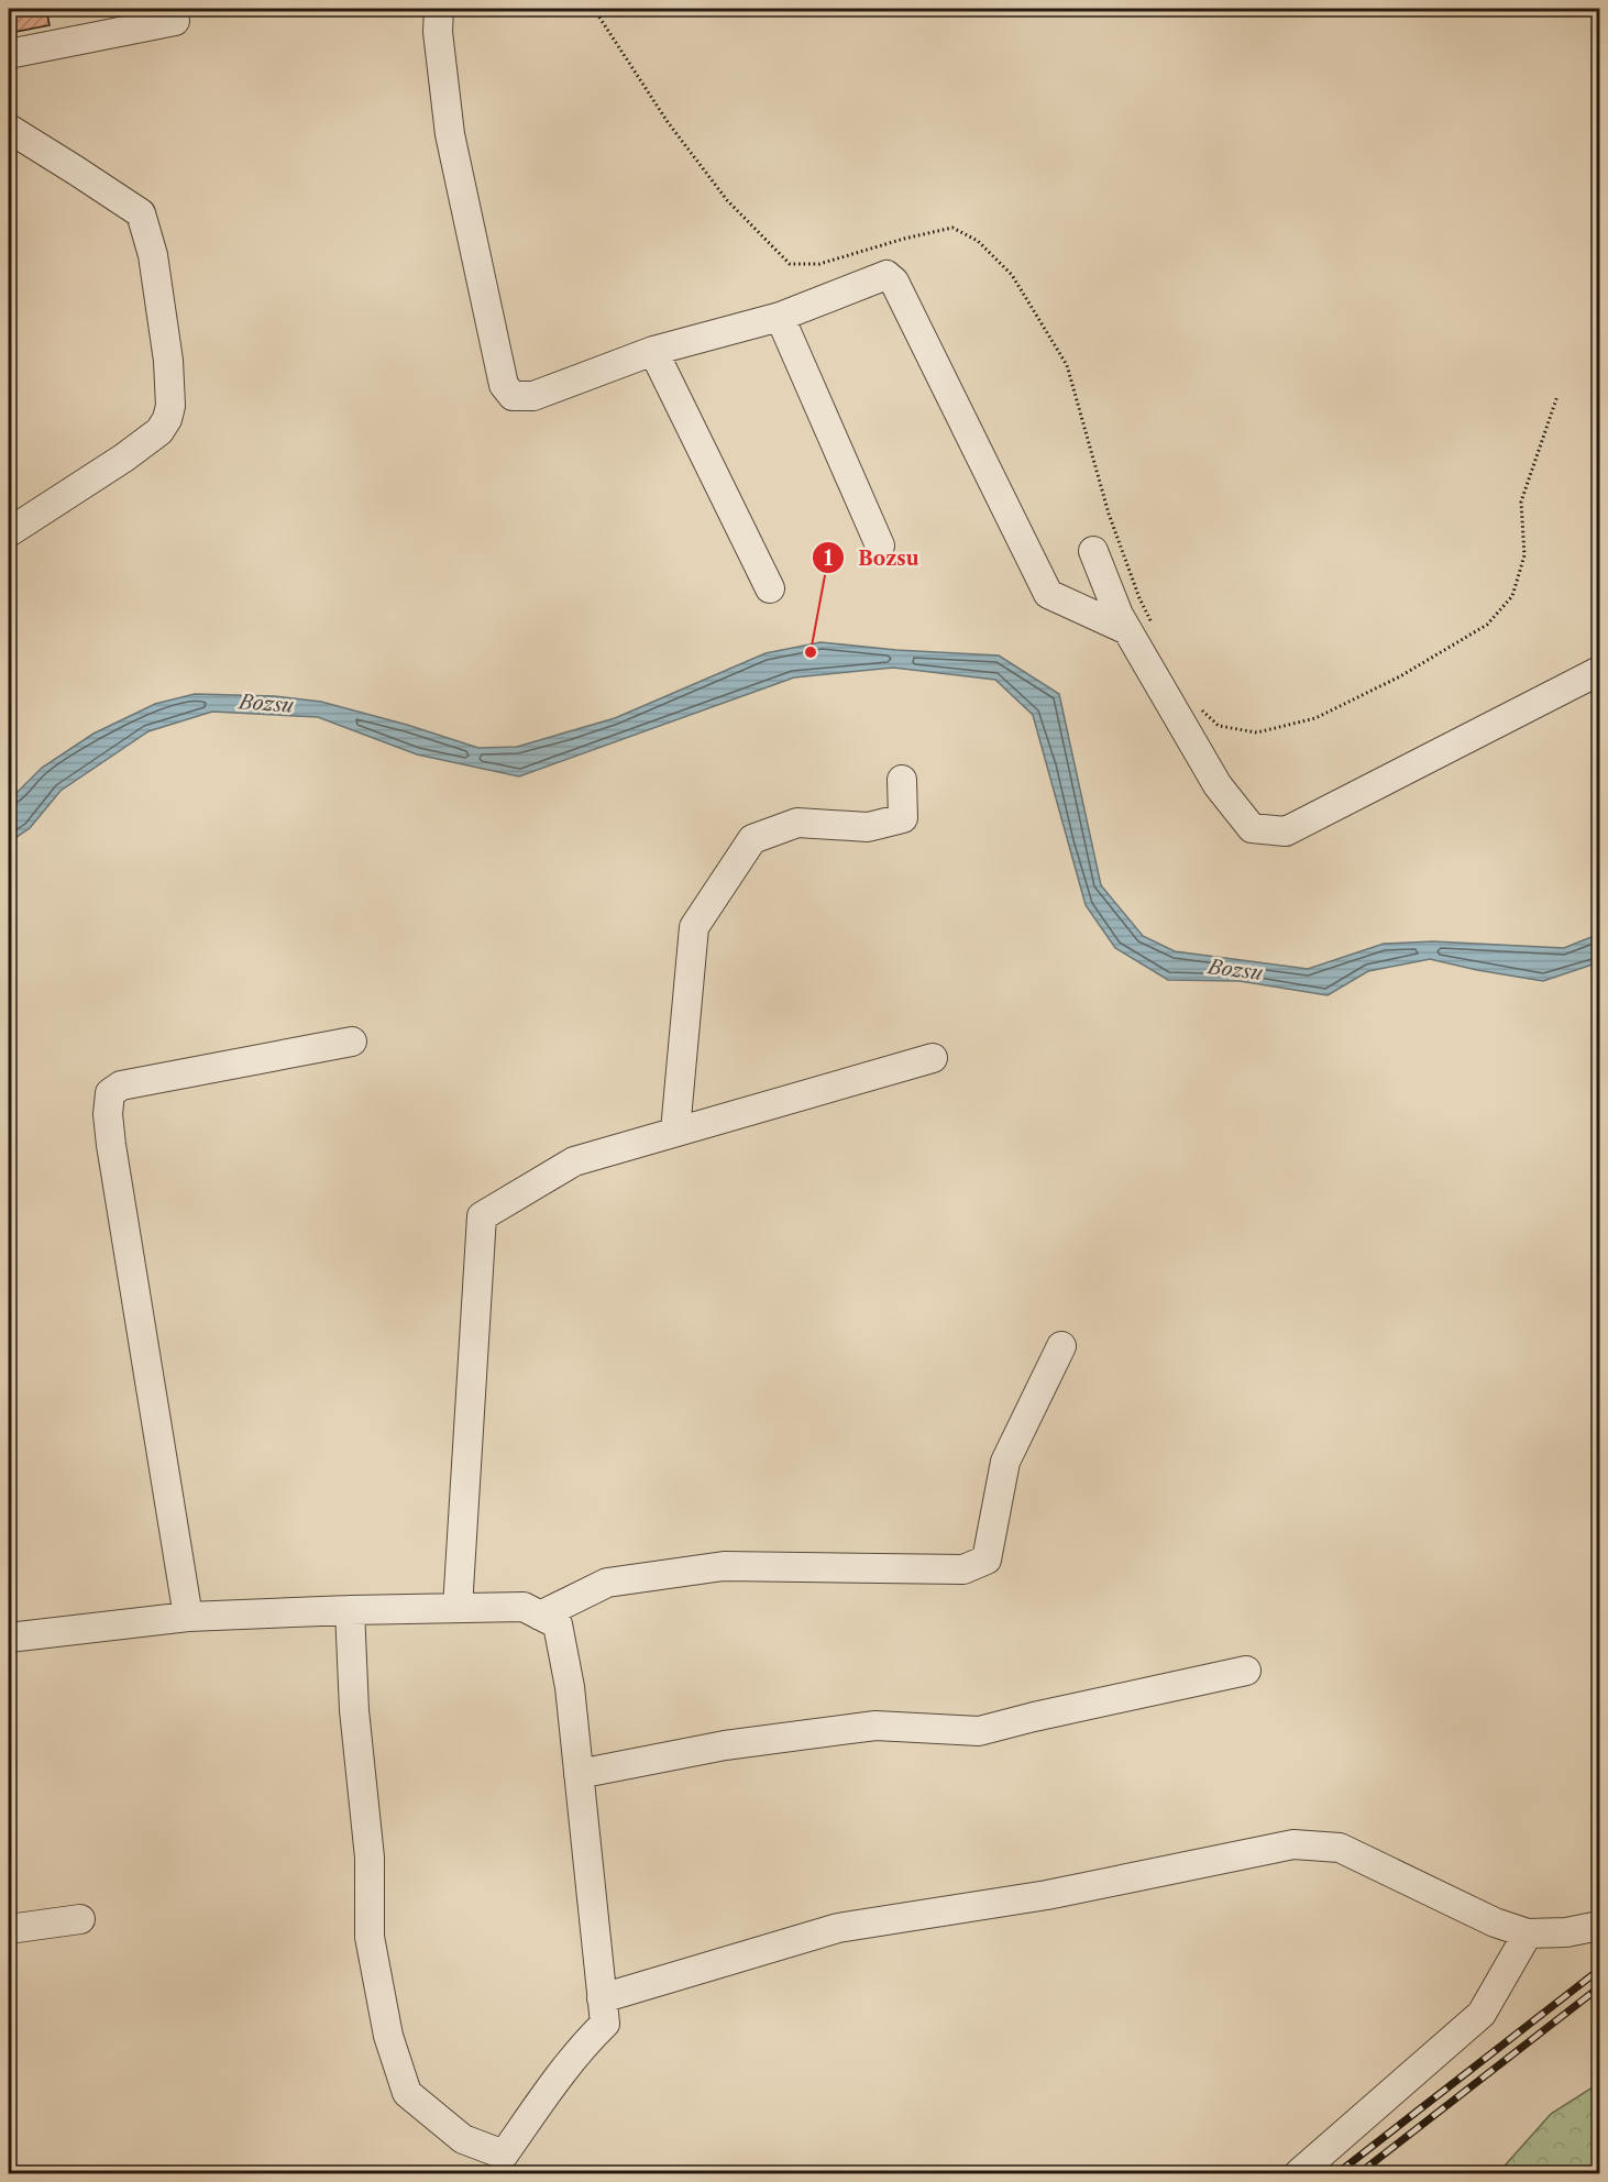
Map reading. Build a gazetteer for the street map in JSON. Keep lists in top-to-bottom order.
{
  "water": ["Bozsu"],
  "places": ["Bozsu"]
}
